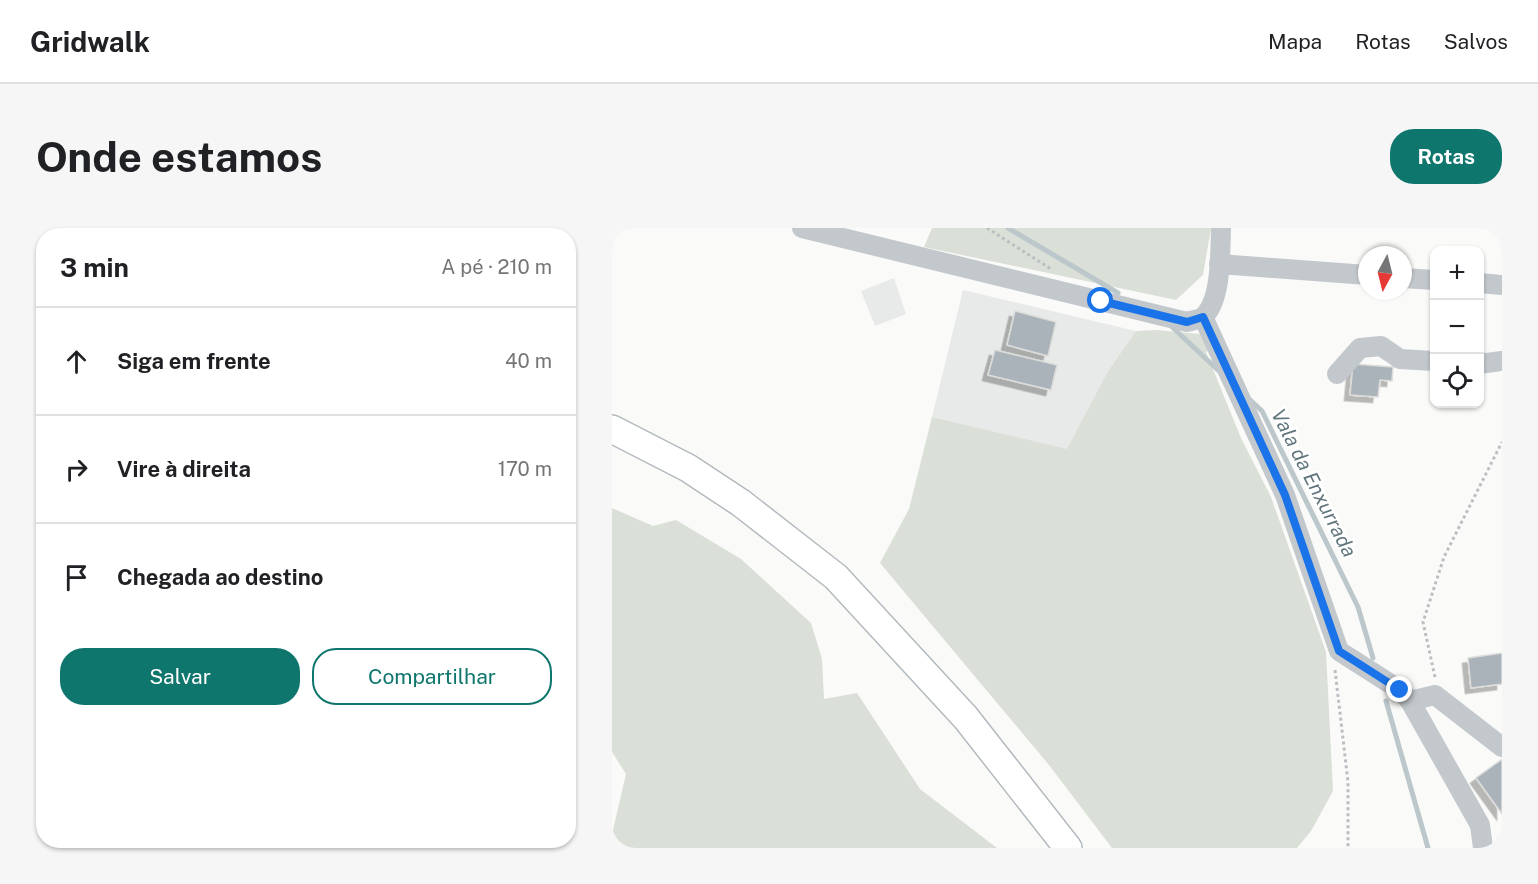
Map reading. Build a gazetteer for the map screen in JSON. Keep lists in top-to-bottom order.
{
  "water": ["Vala da Enxurrada"],
  "north": "bottom",
  "page": {
    "header": "Gridwalk",
    "nav": ["Mapa", "Rotas", "Salvos"],
    "buttons": [
      "Rotas",
      ["Salvar", "Compartilhar"]
    ],
    "title": "Onde estamos",
    "heading": ["3 min", "A pé · 210 m"],
    "map_buttons": ["+", "−"],
    "list": [
      ["Siga em frente", "40 m"],
      ["Vire à direita", "170 m"],
      "Chegada ao destino"
    ]
  }
}
